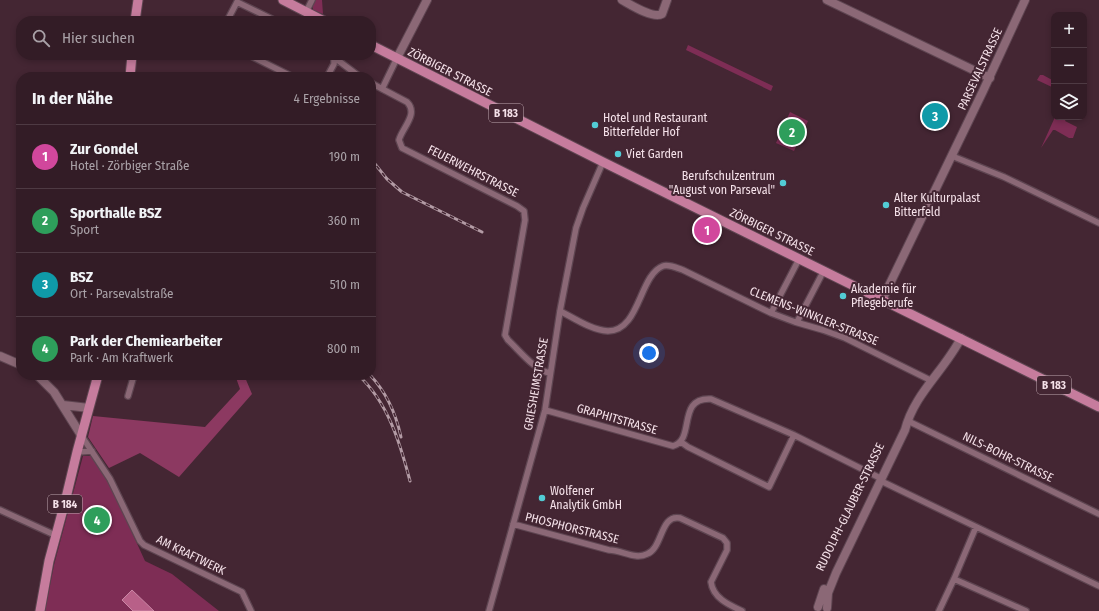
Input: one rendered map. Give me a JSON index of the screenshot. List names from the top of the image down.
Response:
{
  "streets": {
    "main road": ["ZÖRBIGER STRASSE", "B 183", "B 184"],
    "street": [
      "PARSEVALSTRASSE",
      "FEUERWEHRSTRASSE",
      "CLEMENS-WINKLER-STRASSE",
      "GRIESHEIMSTRASSE",
      "GRAPHITSTRASSE",
      "NILS-BOHR-STRASSE",
      "RUDOLPH-GLAUBER-STRASSE",
      "PHOSPHORSTRASSE",
      "AM KRAFTWERK"
    ]
  },
  "crossings": [
    ["PARSEVALSTRASSE", "ZÖRBIGER STRASSE"],
    ["ZÖRBIGER STRASSE", "GRIESHEIMSTRASSE"],
    ["ZÖRBIGER STRASSE", "RUDOLPH-GLAUBER-STRASSE"],
    ["FEUERWEHRSTRASSE", "GRIESHEIMSTRASSE"],
    ["CLEMENS-WINKLER-STRASSE", "GRIESHEIMSTRASSE"],
    ["CLEMENS-WINKLER-STRASSE", "RUDOLPH-GLAUBER-STRASSE"],
    ["GRIESHEIMSTRASSE", "GRAPHITSTRASSE"],
    ["GRIESHEIMSTRASSE", "PHOSPHORSTRASSE"],
    ["NILS-BOHR-STRASSE", "RUDOLPH-GLAUBER-STRASSE"],
    ["B 184", "AM KRAFTWERK"]
  ],
  "places": [
    "Hotel und Restaurant Bitterfelder Hof",
    "Viet Garden",
    "Berufschulzentrum \"August von Parseval\"",
    "Alter Kulturpalast Bitterfeld",
    "Akademie für Pflegeberufe",
    "Wolfener Analytik GmbH"
  ],
  "page": {
    "map_buttons": ["+", "−"],
    "search": "Hier suchen",
    "heading": ["In der Nähe", "4 Ergebnisse"],
    "pins": [
      "3",
      "2",
      "1",
      "4"
    ],
    "list": [
      {
        "mark": "1",
        "name": "Zur Gondel",
        "note": "Hotel · Zörbiger Straße",
        "value": "190 m"
      },
      {
        "mark": "2",
        "name": "Sporthalle BSZ",
        "note": "Sport",
        "value": "360 m"
      },
      {
        "mark": "3",
        "name": "BSZ",
        "note": "Ort · Parsevalstraße",
        "value": "510 m"
      },
      {
        "mark": "4",
        "name": "Park der Chemiearbeiter",
        "note": "Park · Am Kraftwerk",
        "value": "800 m"
      }
    ]
  }
}
